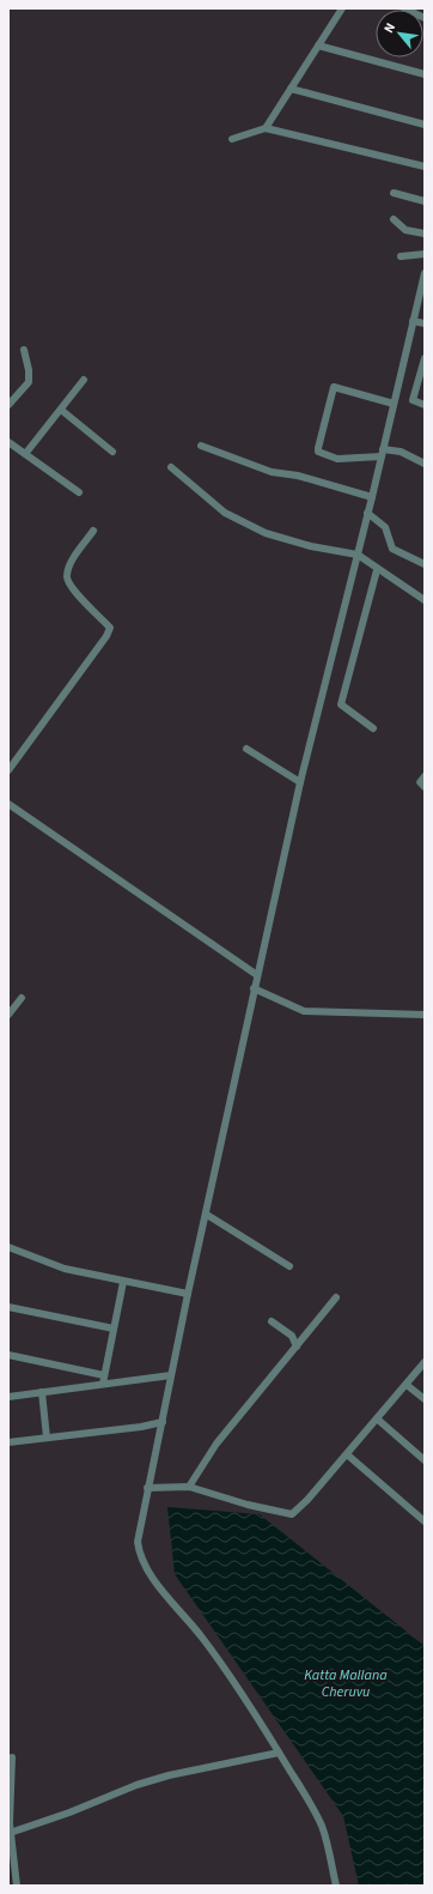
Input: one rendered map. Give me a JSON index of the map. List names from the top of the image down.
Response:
{
  "water": ["Katta Mallana Cheruvu"],
  "north": "top left"
}
